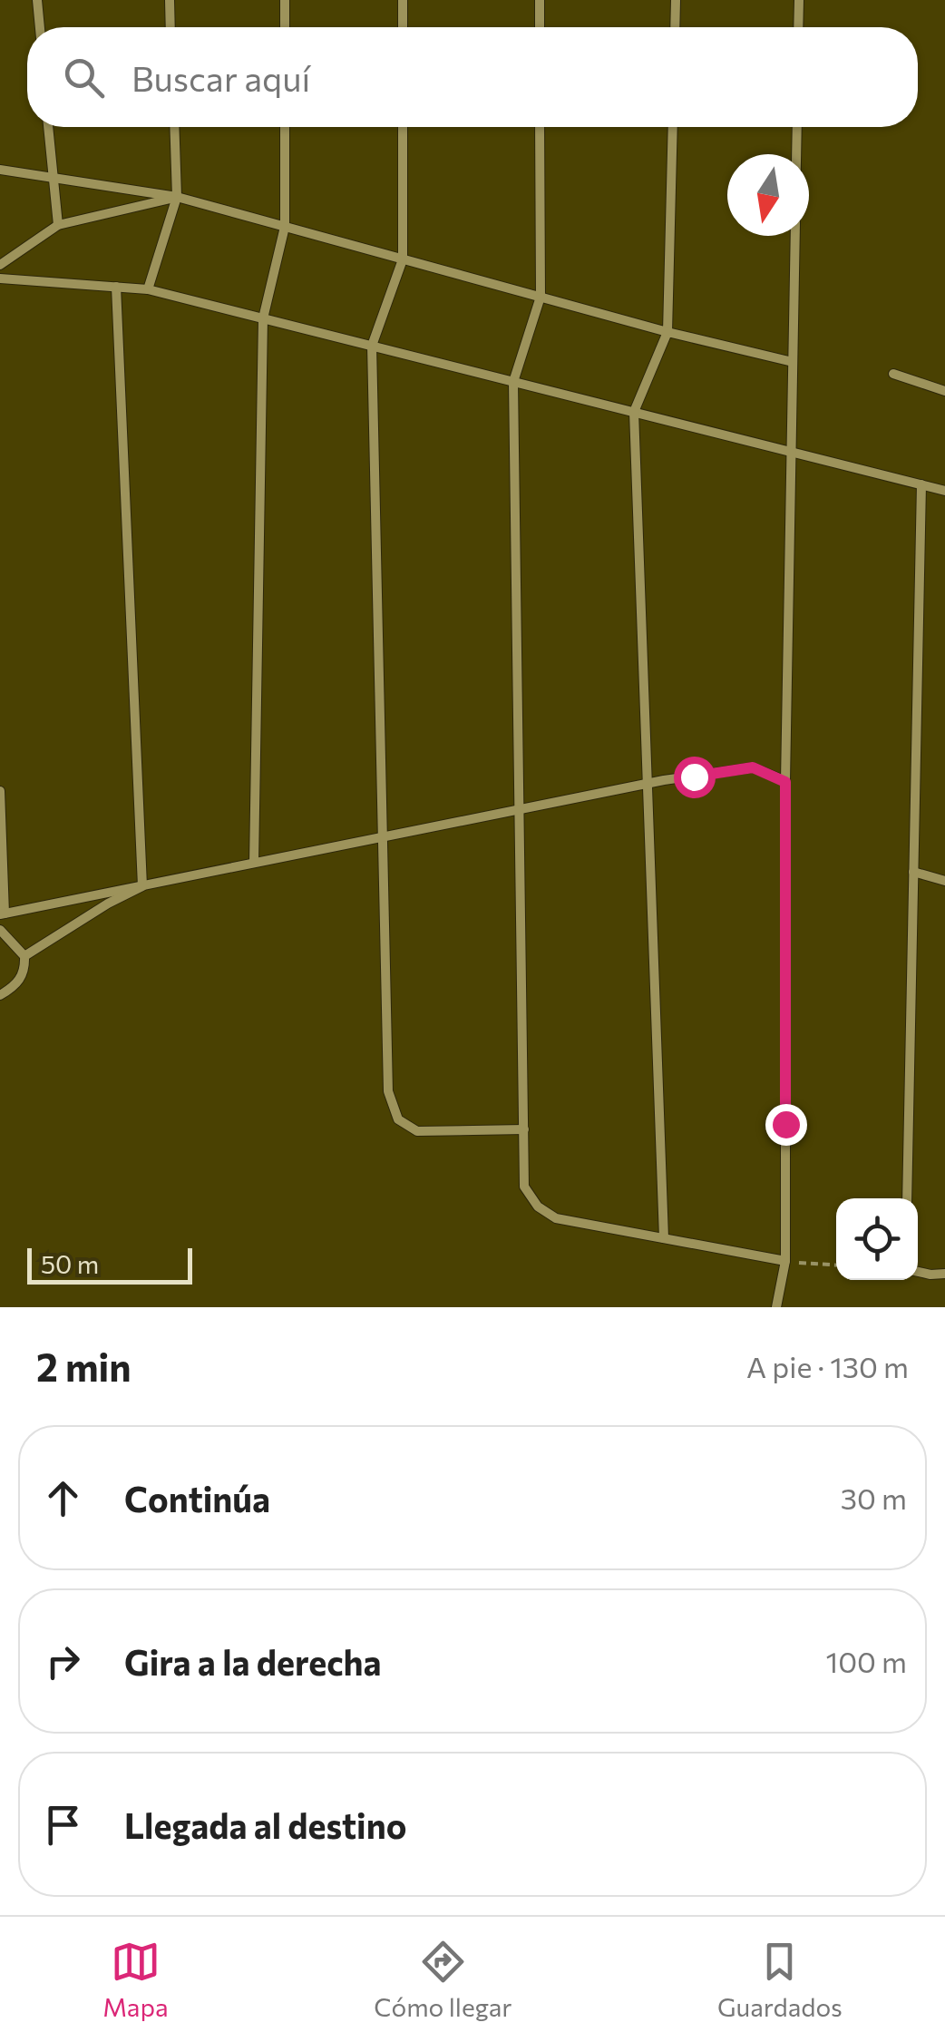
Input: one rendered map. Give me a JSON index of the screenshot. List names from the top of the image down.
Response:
{
  "scale_bar": "50 m",
  "north": "bottom",
  "page": {
    "search": "Buscar aquí",
    "scale": "50 m",
    "heading": ["2 min", "A pie · 130 m"],
    "list": [
      ["Continúa", "30 m"],
      ["Gira a la derecha", "100 m"],
      "Llegada al destino"
    ],
    "nav": ["Mapa", "Cómo llegar", "Guardados"]
  }
}
